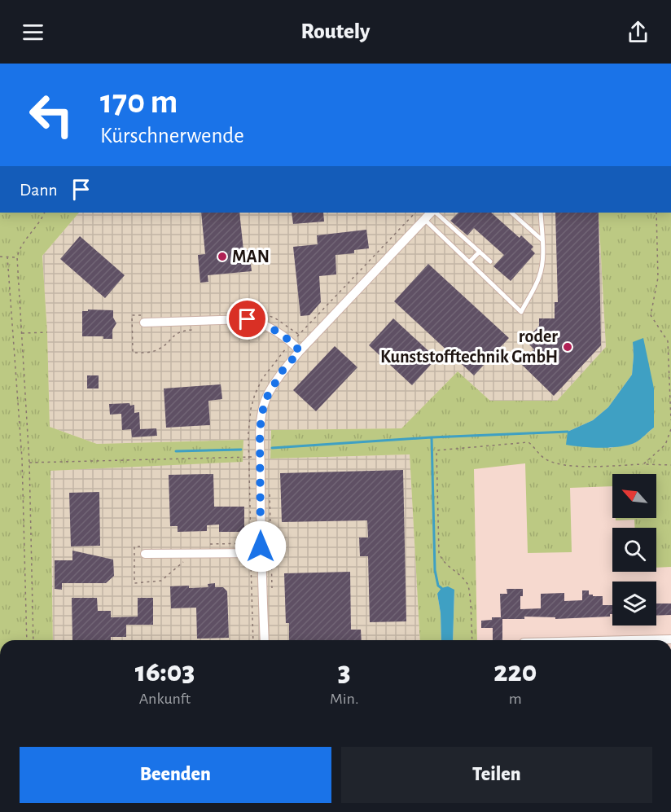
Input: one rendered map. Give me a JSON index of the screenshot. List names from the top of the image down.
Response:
{
  "places": ["MAN", "roder Kunststofftechnik GmbH"],
  "north": "top left",
  "page": {
    "header": "Routely",
    "turn": ["170 m", "Kürschnerwende"],
    "then": "Dann",
    "eta": [
      "16:03",
      "Ankunft",
      "3",
      "Min.",
      "220",
      "m"
    ],
    "buttons": ["Beenden", "Teilen"]
  }
}
